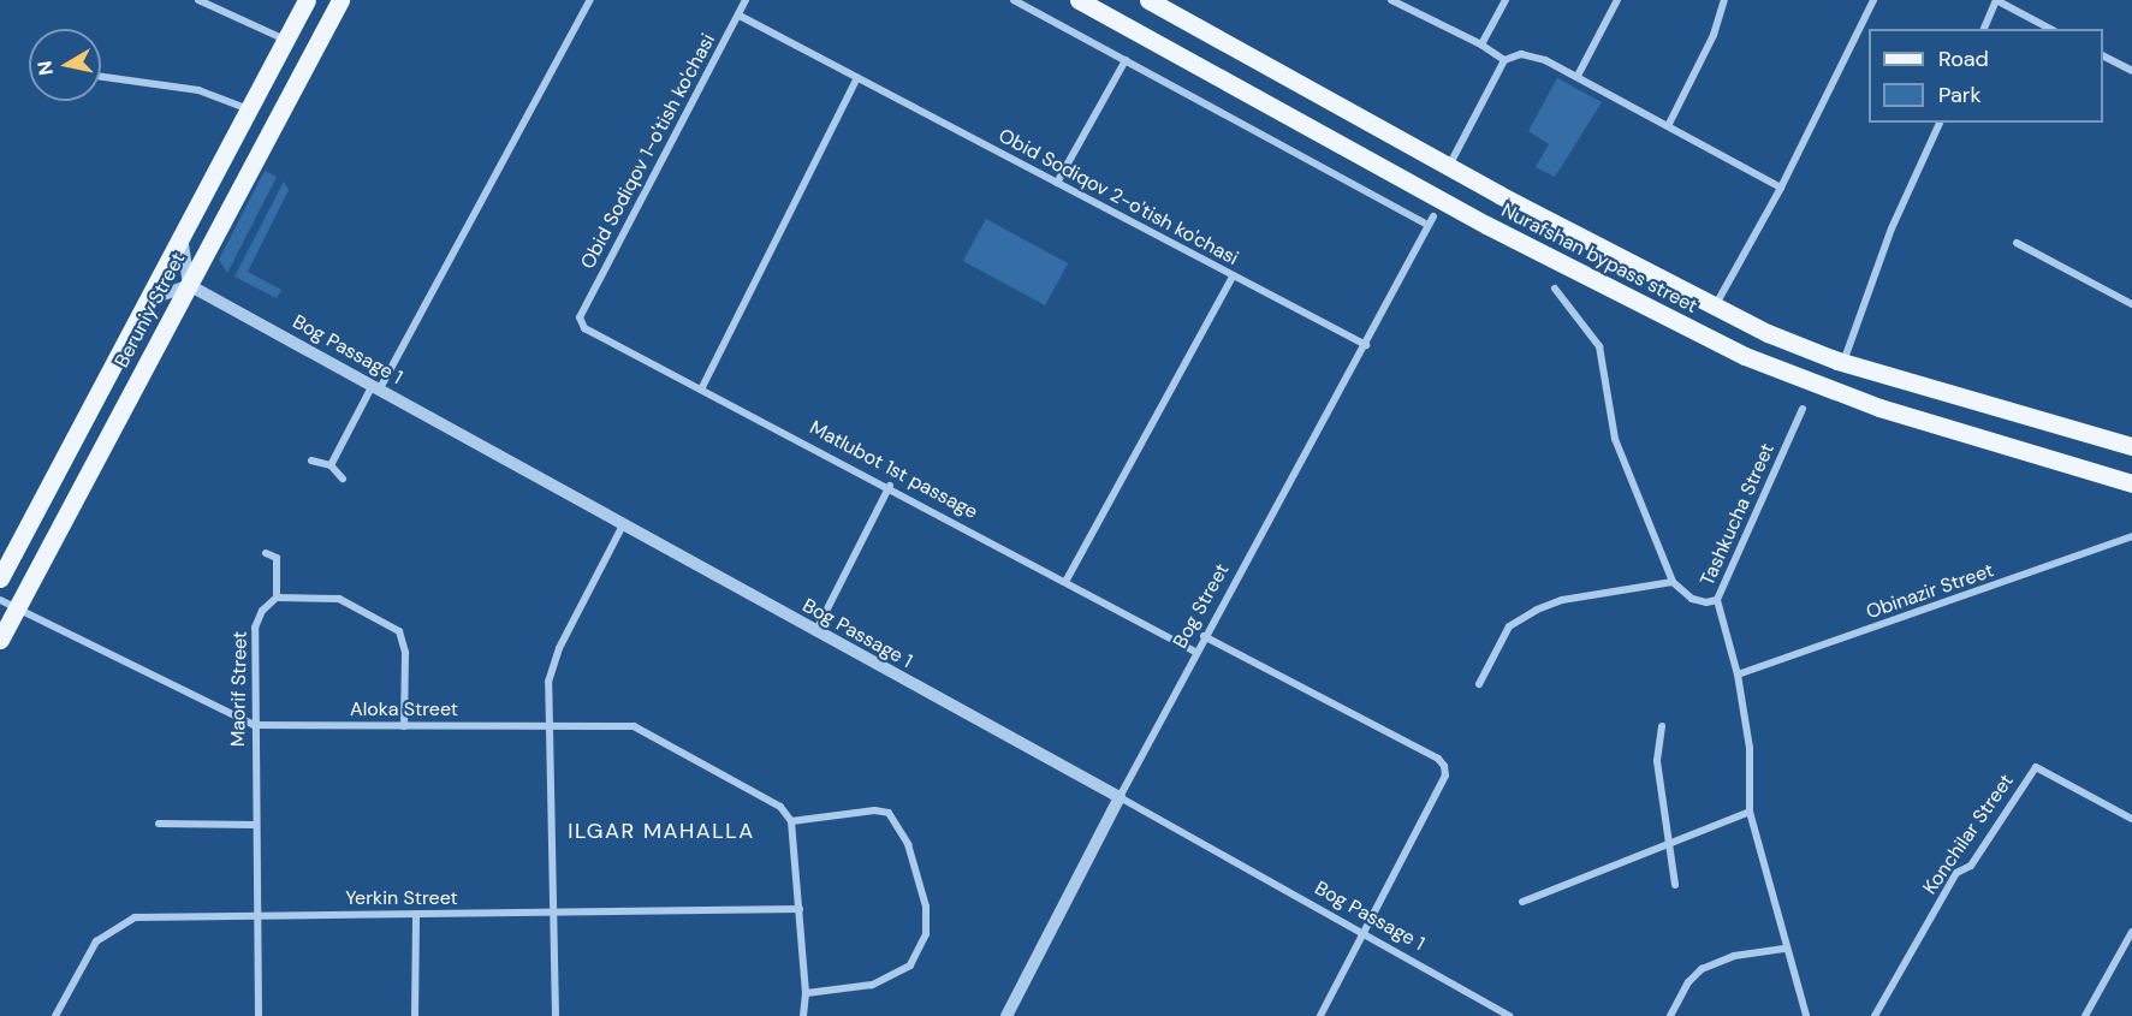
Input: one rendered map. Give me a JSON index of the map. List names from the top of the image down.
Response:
{
  "streets": {
    "main road": ["Nurafshan bypass street", "Beruniy Street"],
    "street": [
      "Obid Sodiqov 1-o'tish ko'chasi",
      "Obid Sodiqov 2-o'tish ko'chasi",
      "Bog Passage 1",
      "Matlubot 1st passage",
      "Tashkucha Street",
      "Obinazir Street",
      "Bog Street",
      "Maorif Street",
      "Aloka Street",
      "Konchilar Street",
      "Yerkin Street"
    ]
  },
  "crossings": [
    ["Obid Sodiqov 1-o'tish ko'chasi", "Obid Sodiqov 2-o'tish ko'chasi"],
    ["Obid Sodiqov 1-o'tish ko'chasi", "Matlubot 1st passage"],
    ["Obid Sodiqov 2-o'tish ko'chasi", "Bog Street"],
    ["Beruniy Street", "Bog Passage 1"],
    ["Beruniy Street", "Aloka Street"],
    ["Bog Passage 1", "Bog Street"],
    ["Matlubot 1st passage", "Bog Street"],
    ["Tashkucha Street", "Obinazir Street"],
    ["Maorif Street", "Aloka Street"],
    ["Maorif Street", "Yerkin Street"]
  ],
  "districts": ["ILGAR MAHALLA"],
  "legend": ["Road", "Park"],
  "north": "left"
}
